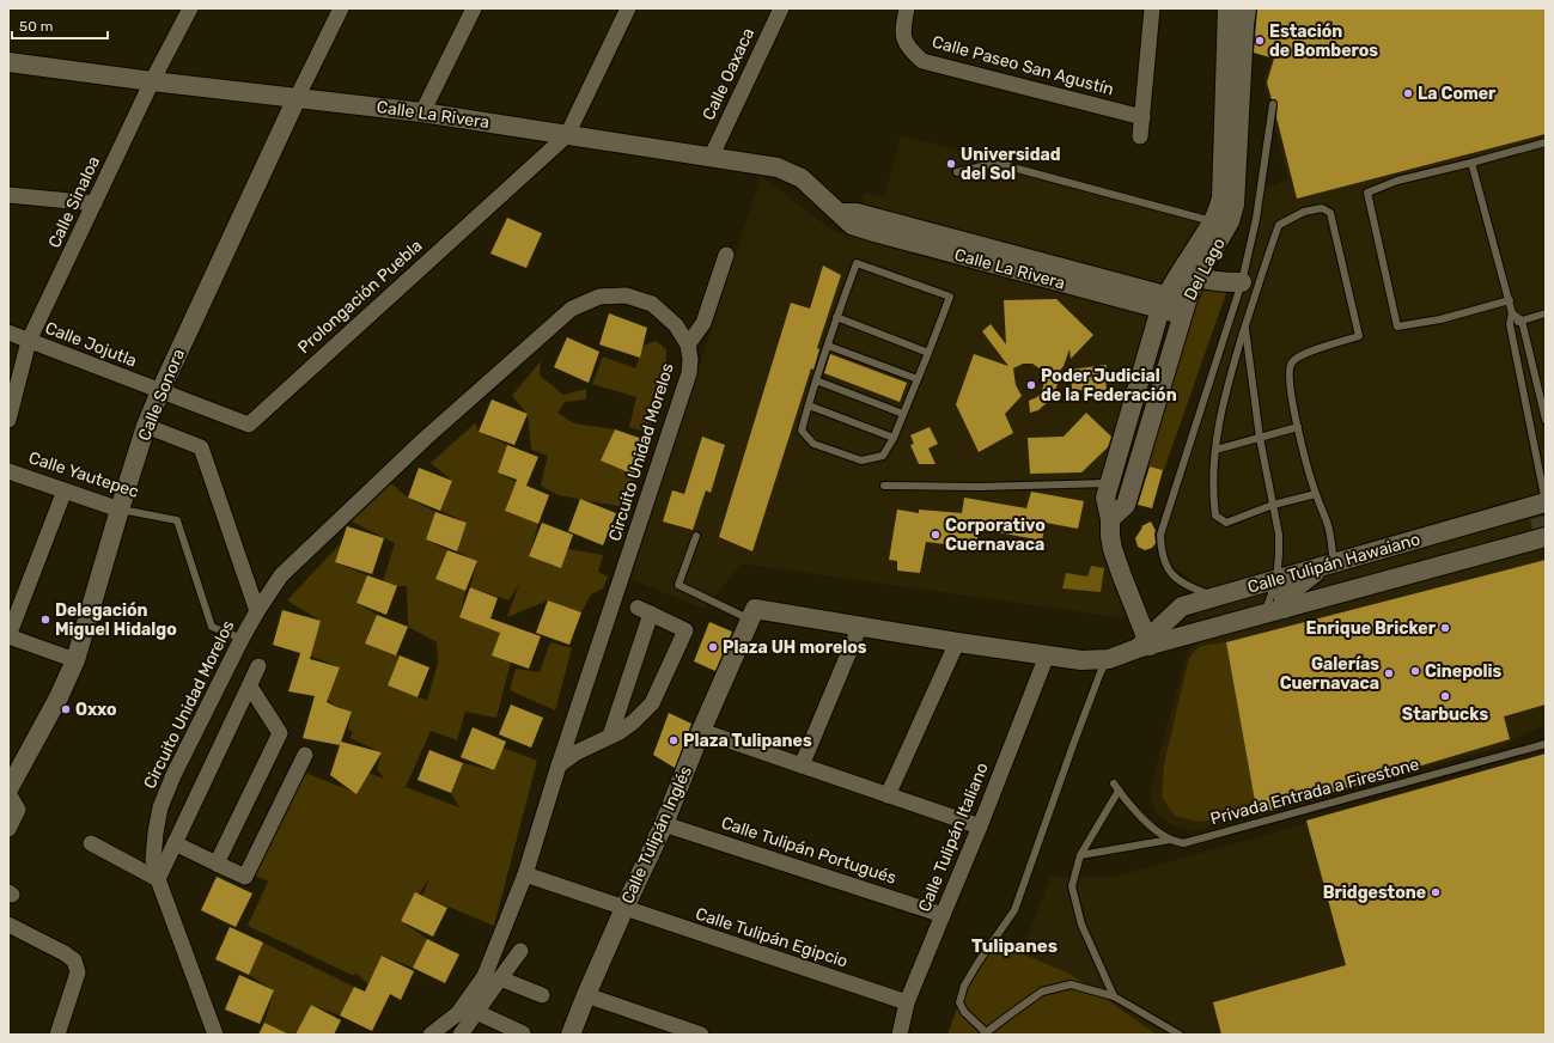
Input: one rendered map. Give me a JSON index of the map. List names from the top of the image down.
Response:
{
  "streets": {
    "street": [
      "Calle Paseo San Agustín",
      "Calle Oaxaca",
      "Calle La Rivera",
      "Calle Sinaloa",
      "Del Lago",
      "Prolongación Puebla",
      "Calle Jojutla",
      "Calle Sonora",
      "Circuito Unidad Morelos",
      "Calle Yautepec",
      "Calle Tulipán Hawaiano",
      "Calle Tulipán Inglés",
      "Calle Tulipán Italiano",
      "Calle Tulipán Portugués",
      "Calle Tulipán Egipcio"
    ],
    "lane": ["Privada Entrada a Firestone"]
  },
  "crossings": [
    ["Calle Oaxaca", "Calle La Rivera"],
    ["Calle La Rivera", "Calle Sinaloa"],
    ["Calle La Rivera", "Del Lago"],
    ["Calle La Rivera", "Prolongación Puebla"],
    ["Calle La Rivera", "Calle Sonora"],
    ["Calle Sinaloa", "Calle Jojutla"],
    ["Del Lago", "Calle Tulipán Hawaiano"],
    ["Prolongación Puebla", "Calle Jojutla"],
    ["Prolongación Puebla", "Calle Sonora"],
    ["Calle Jojutla", "Calle Sonora"],
    ["Calle Sonora", "Circuito Unidad Morelos"],
    ["Calle Sonora", "Calle Yautepec"],
    ["Circuito Unidad Morelos", "Calle Yautepec"],
    ["Calle Tulipán Hawaiano", "Calle Tulipán Inglés"],
    ["Calle Tulipán Hawaiano", "Calle Tulipán Italiano"],
    ["Calle Tulipán Inglés", "Calle Tulipán Portugués"],
    ["Calle Tulipán Inglés", "Calle Tulipán Egipcio"],
    ["Calle Tulipán Italiano", "Calle Tulipán Portugués"],
    ["Calle Tulipán Italiano", "Calle Tulipán Egipcio"]
  ],
  "districts": ["Tulipanes"],
  "places": [
    "Estación de Bomberos",
    "La Comer",
    "Universidad del Sol",
    "Poder Judicial de la Federación",
    "Corporativo Cuernavaca",
    "Delegación Miguel Hidalgo",
    "Enrique Bricker",
    "Plaza UH morelos",
    "Cinepolis",
    "Galerías Cuernavaca",
    "Starbucks",
    "Oxxo",
    "Plaza Tulipanes",
    "Bridgestone"
  ],
  "scale_bar": "50 m"
}
